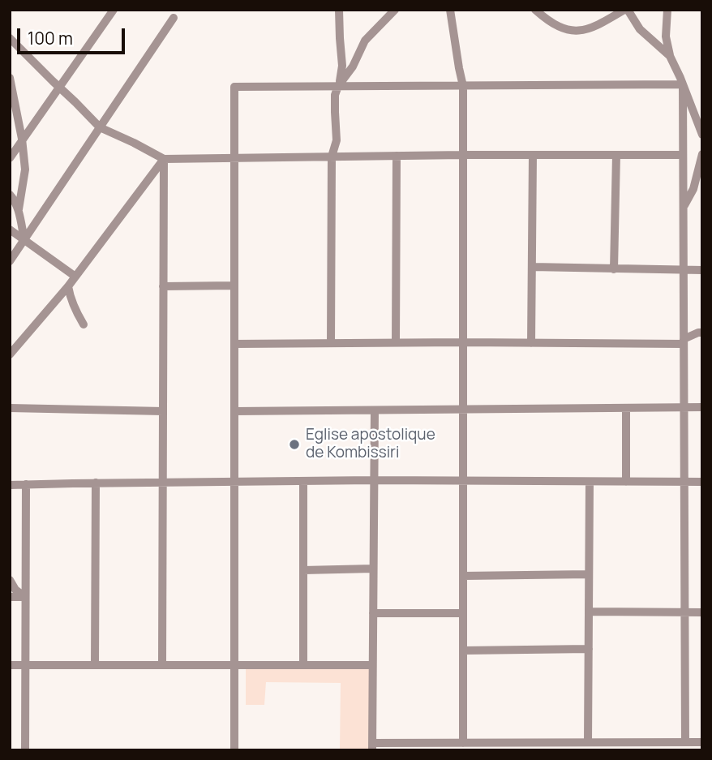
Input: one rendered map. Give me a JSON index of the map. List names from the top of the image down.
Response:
{
  "places": ["Eglise apostolique de Kombissiri"],
  "scale_bar": "100 m"
}
